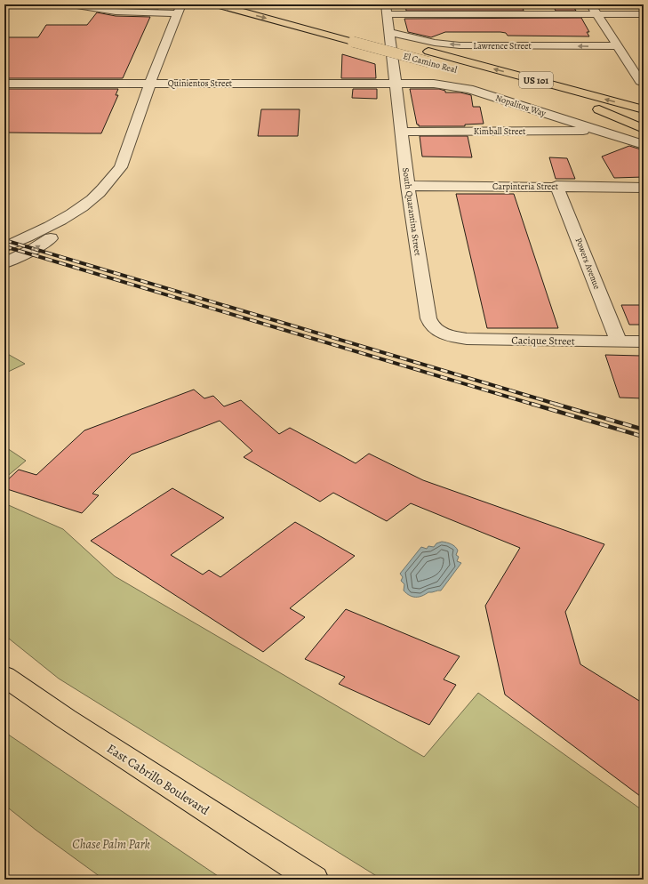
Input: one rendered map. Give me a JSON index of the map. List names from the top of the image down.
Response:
{
  "streets": {
    "main road": ["El Camino Real", "US 101", "East Cabrillo Boulevard"],
    "street": [
      "Lawrence Street",
      "Quinientos Street",
      "Nopalitos Way",
      "Kimball Street",
      "Carpinteria Street",
      "South Quarantina Street",
      "Powers Avenue",
      "Cacique Street"
    ]
  },
  "crossings": [
    ["Lawrence Street", "South Quarantina Street"],
    ["Quinientos Street", "Nopalitos Way"],
    ["Quinientos Street", "South Quarantina Street"],
    ["Nopalitos Way", "Kimball Street"],
    ["Nopalitos Way", "South Quarantina Street"],
    ["Kimball Street", "South Quarantina Street"],
    ["Carpinteria Street", "South Quarantina Street"],
    ["Carpinteria Street", "Powers Avenue"],
    ["South Quarantina Street", "Cacique Street"],
    ["Powers Avenue", "Cacique Street"]
  ],
  "parks": ["Chase Palm Park"]
}
